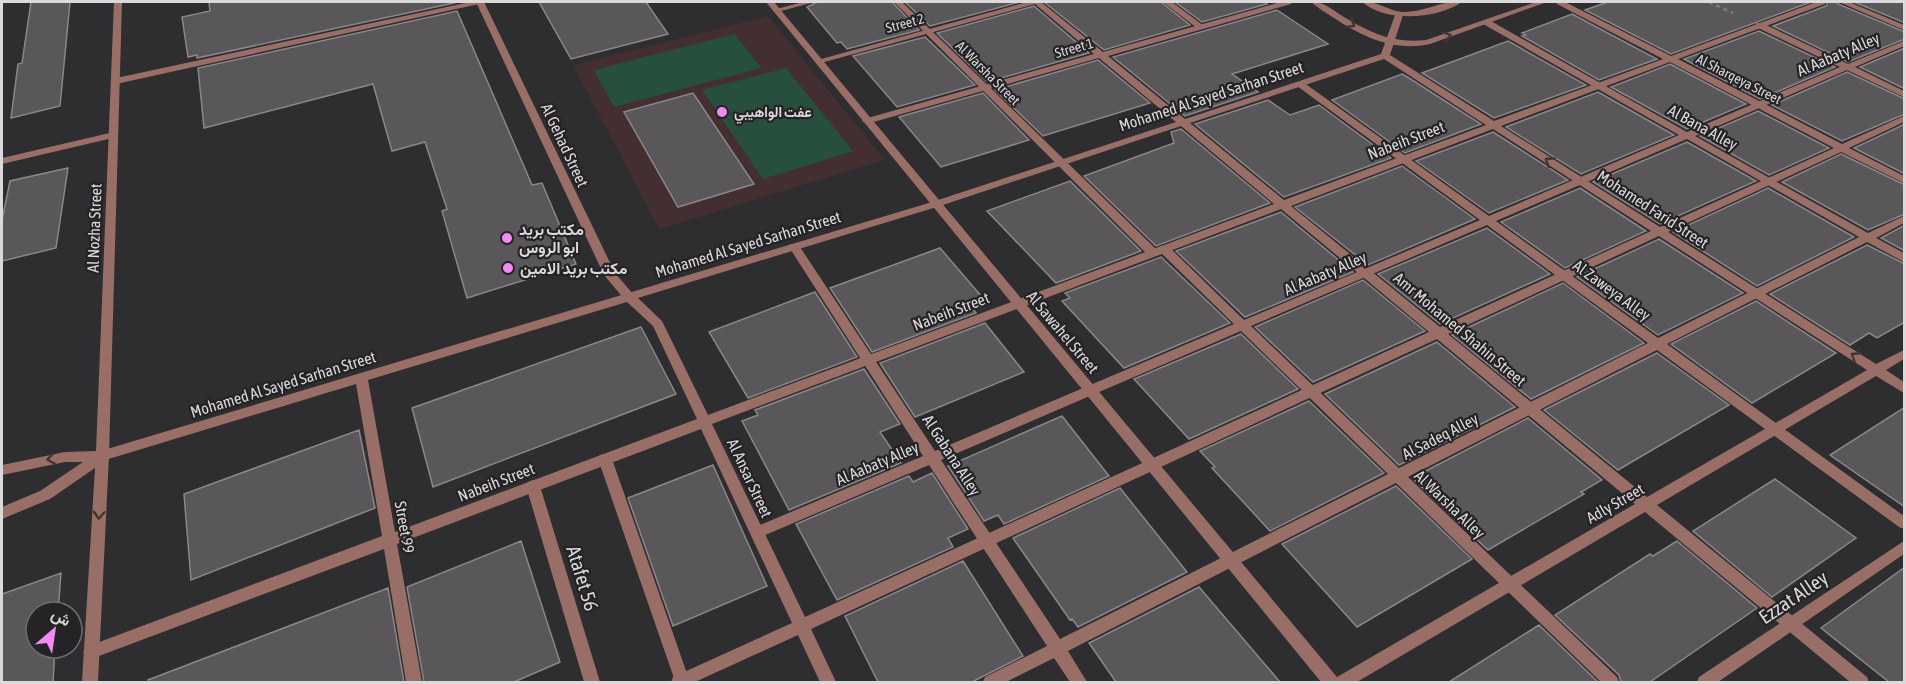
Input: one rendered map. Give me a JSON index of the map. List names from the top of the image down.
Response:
{
  "streets": {
    "street": [
      "Street 2",
      "Street 1",
      "Al Aabaty Alley",
      "Al Warsha Street",
      "Al Sharqeya Street",
      "Mohamed Al Sayed Sarhan Street",
      "Al Bana Alley",
      "Nabeih Street",
      "Al Gehad Street",
      "Mohamed Farid Street",
      "Al Nozha Street",
      "Al Zaweya Alley",
      "Amr Mohamed Shahin Street",
      "Al Sawahel Street",
      "Al Sadeq Alley",
      "Al Gabana Alley",
      "Al Ansar Street",
      "Adly Street",
      "Al Warsha Alley",
      "Street 99",
      "Atafet 56",
      "Ezzat Alley"
    ]
  },
  "crossings": [
    ["Street 2", "Al Warsha Street"],
    ["Street 2", "Amr Mohamed Shahin Street"],
    ["Street 2", "Al Sawahel Street"],
    ["Street 1", "Al Warsha Street"],
    ["Street 1", "Amr Mohamed Shahin Street"],
    ["Street 1", "Al Sawahel Street"],
    ["Al Aabaty Alley", "Al Sharqeya Street"],
    ["Al Aabaty Alley", "Al Bana Alley"],
    ["Al Aabaty Alley", "Mohamed Farid Street"],
    ["Al Aabaty Alley", "Al Zaweya Alley"],
    ["Al Aabaty Alley", "Amr Mohamed Shahin Street"],
    ["Al Aabaty Alley", "Al Sawahel Street"],
    ["Al Aabaty Alley", "Al Gabana Alley"],
    ["Al Aabaty Alley", "Al Ansar Street"],
    ["Al Aabaty Alley", "Al Warsha Alley"],
    ["Al Warsha Street", "Mohamed Al Sayed Sarhan Street"],
    ["Al Warsha Street", "Al Warsha Alley"],
    ["Al Sharqeya Street", "Nabeih Street"],
    ["Mohamed Al Sayed Sarhan Street", "Al Gehad Street"],
    ["Mohamed Al Sayed Sarhan Street", "Mohamed Farid Street"],
    ["Mohamed Al Sayed Sarhan Street", "Al Nozha Street"],
    ["Mohamed Al Sayed Sarhan Street", "Al Zaweya Alley"],
    ["Mohamed Al Sayed Sarhan Street", "Amr Mohamed Shahin Street"],
    ["Mohamed Al Sayed Sarhan Street", "Al Sawahel Street"],
    ["Mohamed Al Sayed Sarhan Street", "Al Gabana Alley"],
    ["Mohamed Al Sayed Sarhan Street", "Al Ansar Street"],
    ["Mohamed Al Sayed Sarhan Street", "Al Warsha Alley"],
    ["Mohamed Al Sayed Sarhan Street", "Street 99"],
    ["Al Bana Alley", "Nabeih Street"],
    ["Al Bana Alley", "Al Sadeq Alley"],
    ["Nabeih Street", "Mohamed Farid Street"],
    ["Nabeih Street", "Al Nozha Street"],
    ["Nabeih Street", "Al Zaweya Alley"],
    ["Nabeih Street", "Amr Mohamed Shahin Street"],
    ["Nabeih Street", "Al Sawahel Street"],
    ["Nabeih Street", "Al Gabana Alley"],
    ["Nabeih Street", "Al Ansar Street"],
    ["Nabeih Street", "Al Warsha Alley"],
    ["Nabeih Street", "Street 99"],
    ["Nabeih Street", "Atafet 56"],
    ["Al Gehad Street", "Al Ansar Street"],
    ["Mohamed Farid Street", "Al Sadeq Alley"],
    ["Mohamed Farid Street", "Adly Street"],
    ["Al Zaweya Alley", "Al Sadeq Alley"],
    ["Al Zaweya Alley", "Adly Street"],
    ["Amr Mohamed Shahin Street", "Al Sadeq Alley"],
    ["Amr Mohamed Shahin Street", "Adly Street"],
    ["Amr Mohamed Shahin Street", "Ezzat Alley"],
    ["Al Sawahel Street", "Al Sadeq Alley"],
    ["Al Sadeq Alley", "Al Gabana Alley"],
    ["Al Sadeq Alley", "Al Warsha Alley"],
    ["Adly Street", "Al Warsha Alley"]
  ],
  "one_way": ["Mohamed Farid Street"],
  "places": ["عفت الواهيبي", "مكتب بريد ابو الروس", "مكتب بريد الامين"],
  "north": "top right"
}
